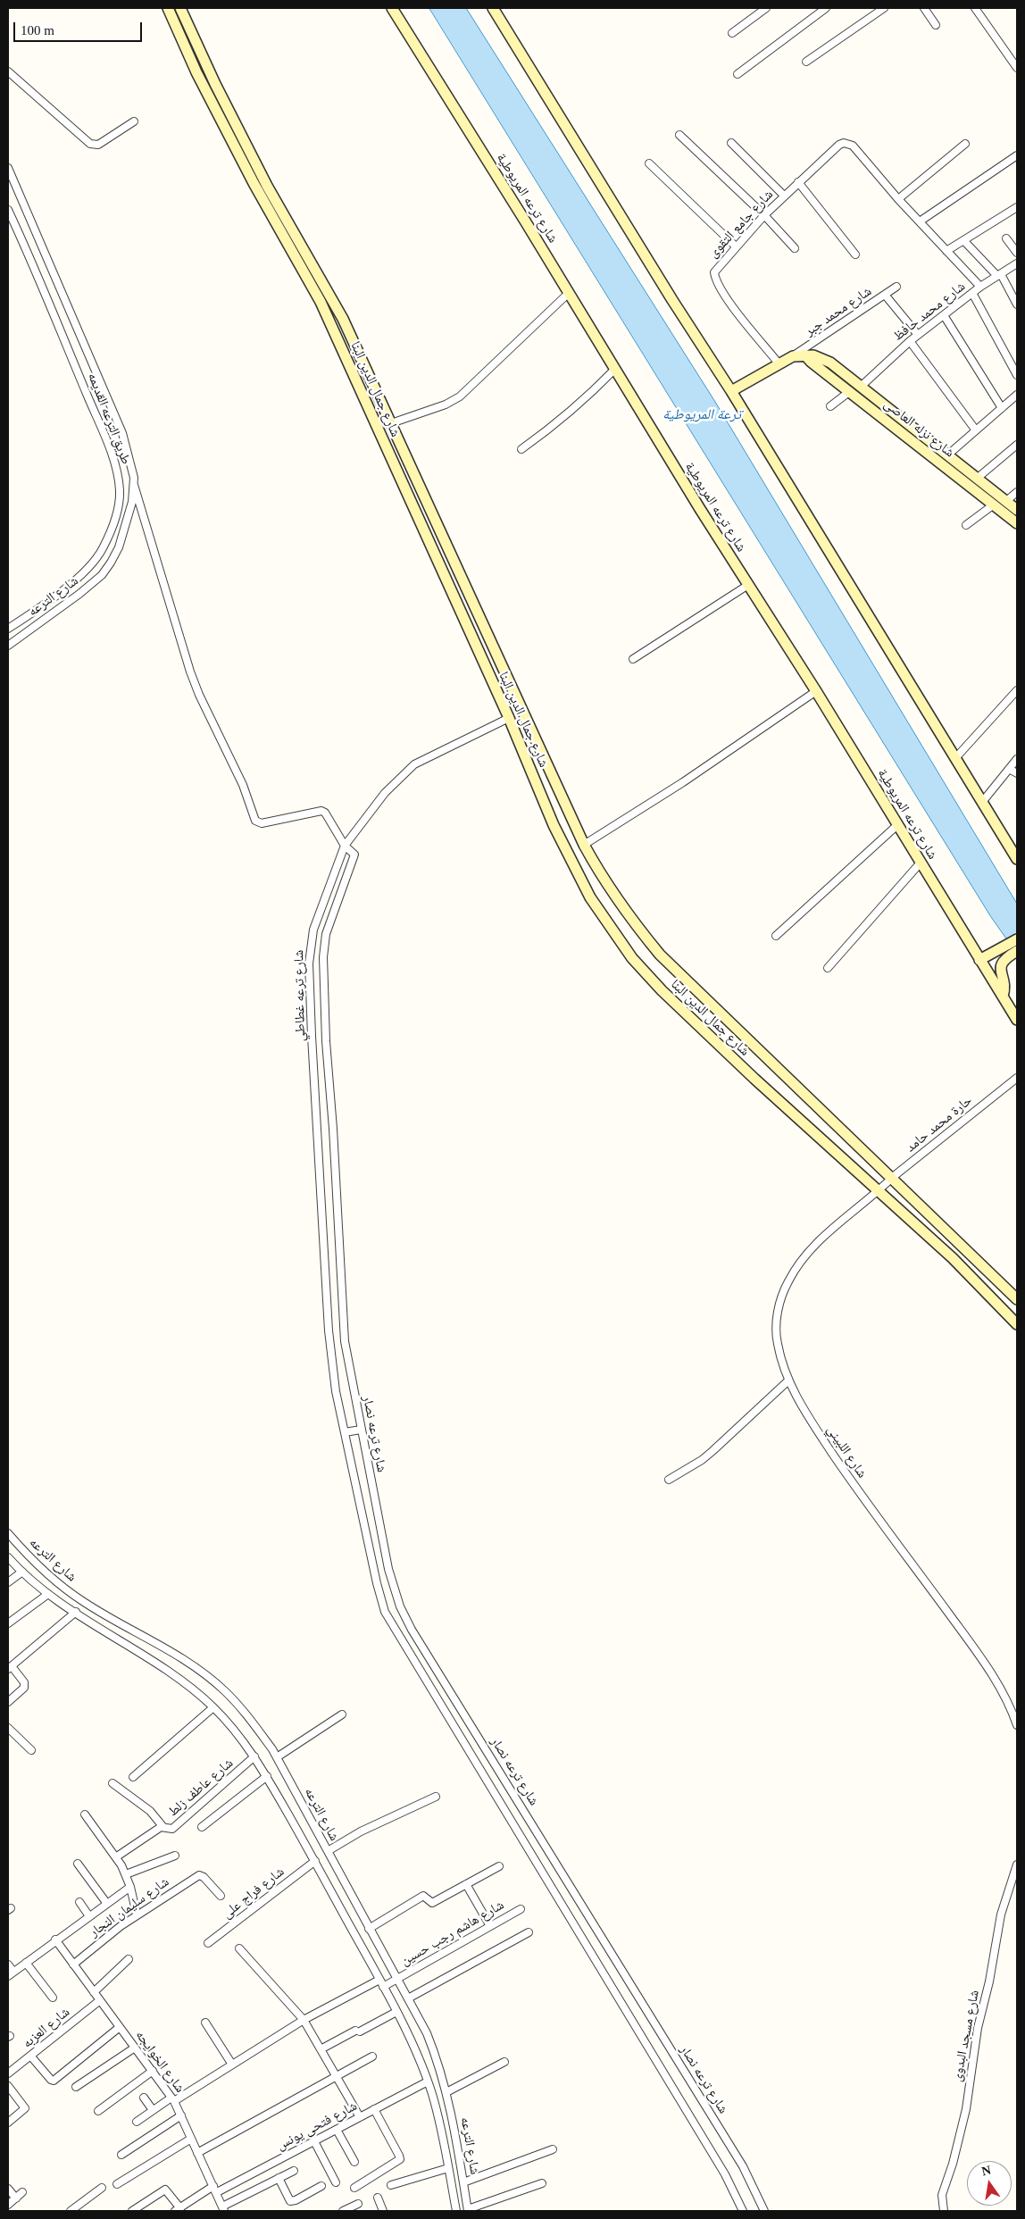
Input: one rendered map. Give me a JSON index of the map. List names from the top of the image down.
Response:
{
  "streets": {
    "main road": ["شارع ترعه المريوطية", "شارع جمال الدين البنا", "شارع نزله العاصى"],
    "street": [
      "شارع جامع التقوى",
      "شارع محمد جبر",
      "شارع محمد حافظ",
      "طريق الترعه القديمه",
      "شارع الترعه",
      "شارع ترعه غطاطي",
      "حارة محمد حامد",
      "شارع ترعه نصار",
      "شارع اللبيني",
      "شارع عاطف زلط",
      "شارع فراج على",
      "شارع سليمان النجار",
      "شارع هاشم رجب حسين",
      "شارع العزبه",
      "شارع مسجد البدوى",
      "شارع الخوايجه",
      "شارع فتحى يونس"
    ]
  },
  "crossings": [
    ["شارع جامع التقوى", "شارع نزله العاصى"],
    ["شارع محمد جبر", "شارع نزله العاصى"],
    ["شارع محمد حافظ", "شارع نزله العاصى"],
    ["شارع جمال الدين البنا", "شارع ترعه غطاطي"],
    ["شارع جمال الدين البنا", "حارة محمد حامد"],
    ["شارع جمال الدين البنا", "شارع اللبيني"],
    ["طريق الترعه القديمه", "شارع الترعه"],
    ["شارع الترعه", "شارع عاطف زلط"],
    ["شارع الترعه", "شارع فراج على"],
    ["شارع الترعه", "شارع هاشم رجب حسين"],
    ["شارع الترعه", "شارع فتحى يونس"],
    ["شارع ترعه غطاطي", "شارع ترعه نصار"],
    ["حارة محمد حامد", "شارع اللبيني"],
    ["شارع سليمان النجار", "شارع الخوايجه"],
    ["شارع العزبه", "شارع الخوايجه"],
    ["شارع الخوايجه", "شارع فتحى يونس"]
  ],
  "water": ["ترعة المريوطية"],
  "scale_bar": "100 m",
  "north": "top"
}
